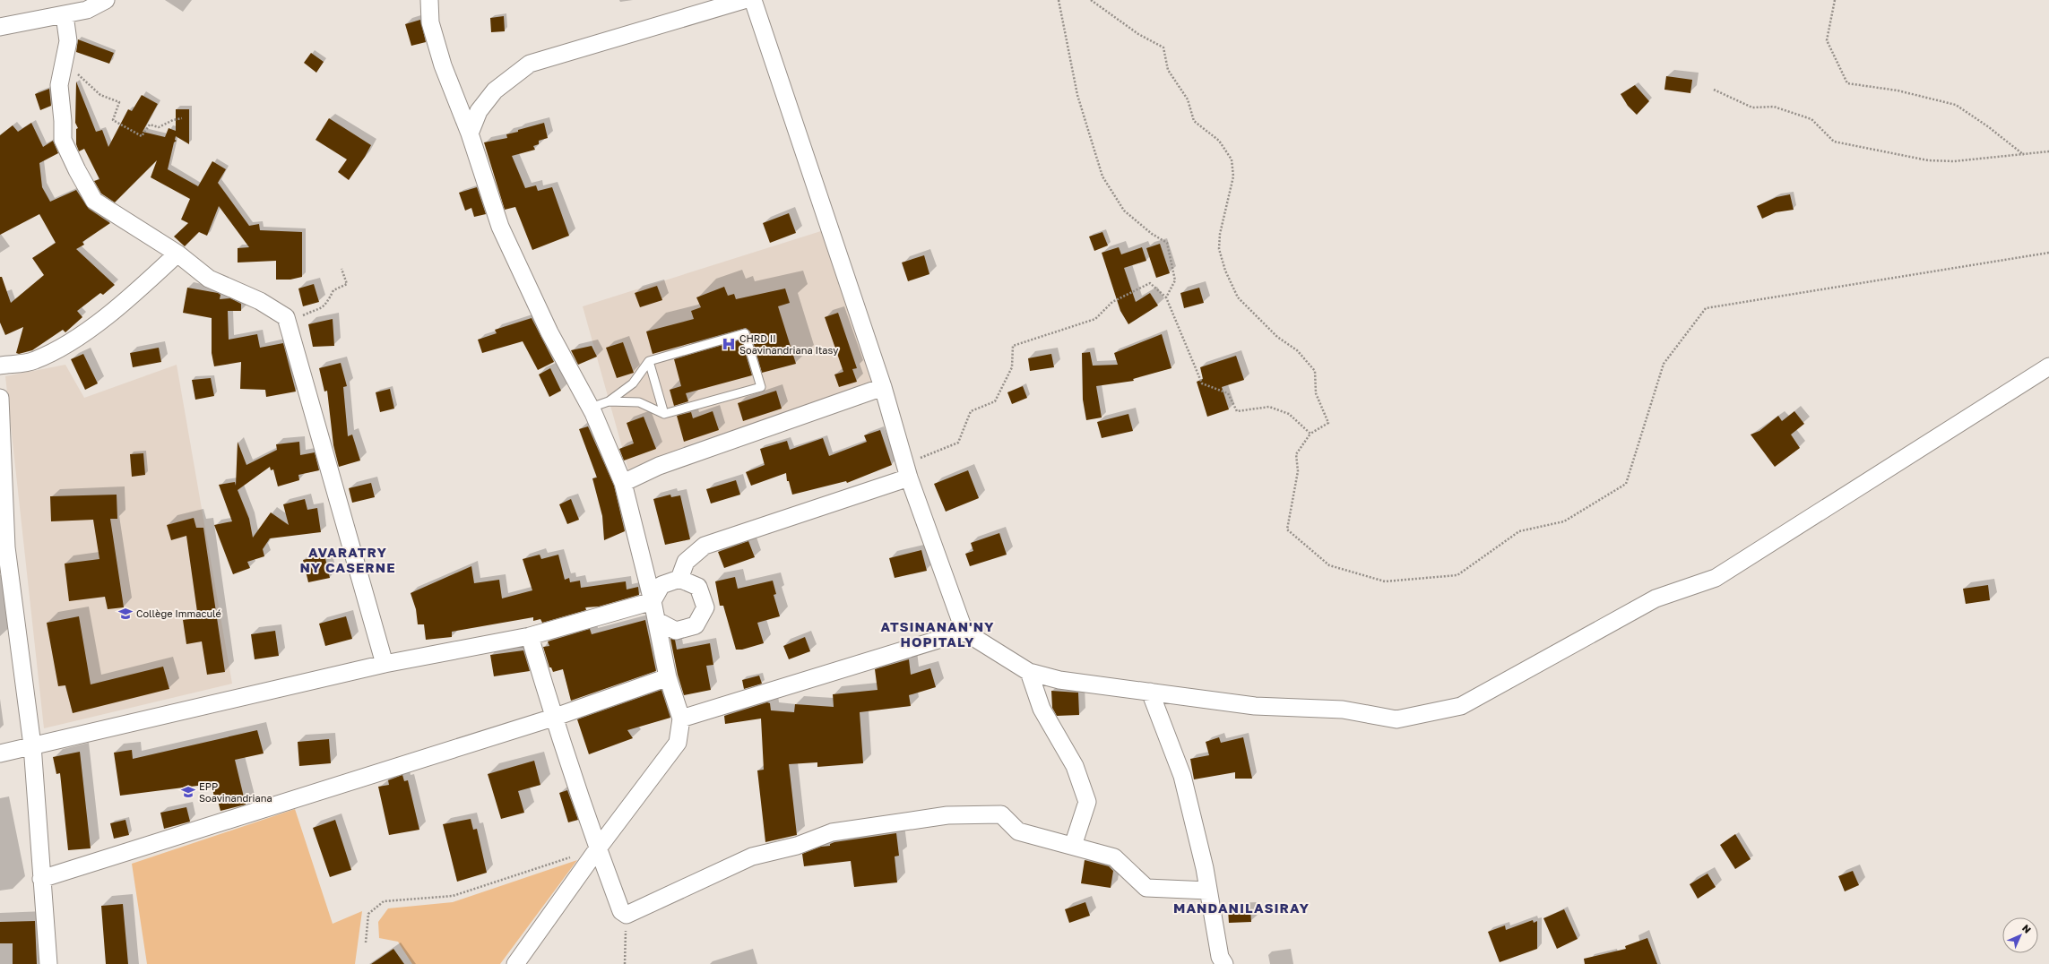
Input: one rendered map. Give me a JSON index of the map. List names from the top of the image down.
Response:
{
  "districts": ["AVARATRY NY CASERNE", "ATSINANAN'NY HOPITALY", "MANDANILASIRAY"],
  "places": {
    "hospital": ["CHRD II Soavinandriana Itasy"],
    "school or university": ["Collège Immaculé", "EPP Soavinandriana"]
  },
  "north": "top right"
}
